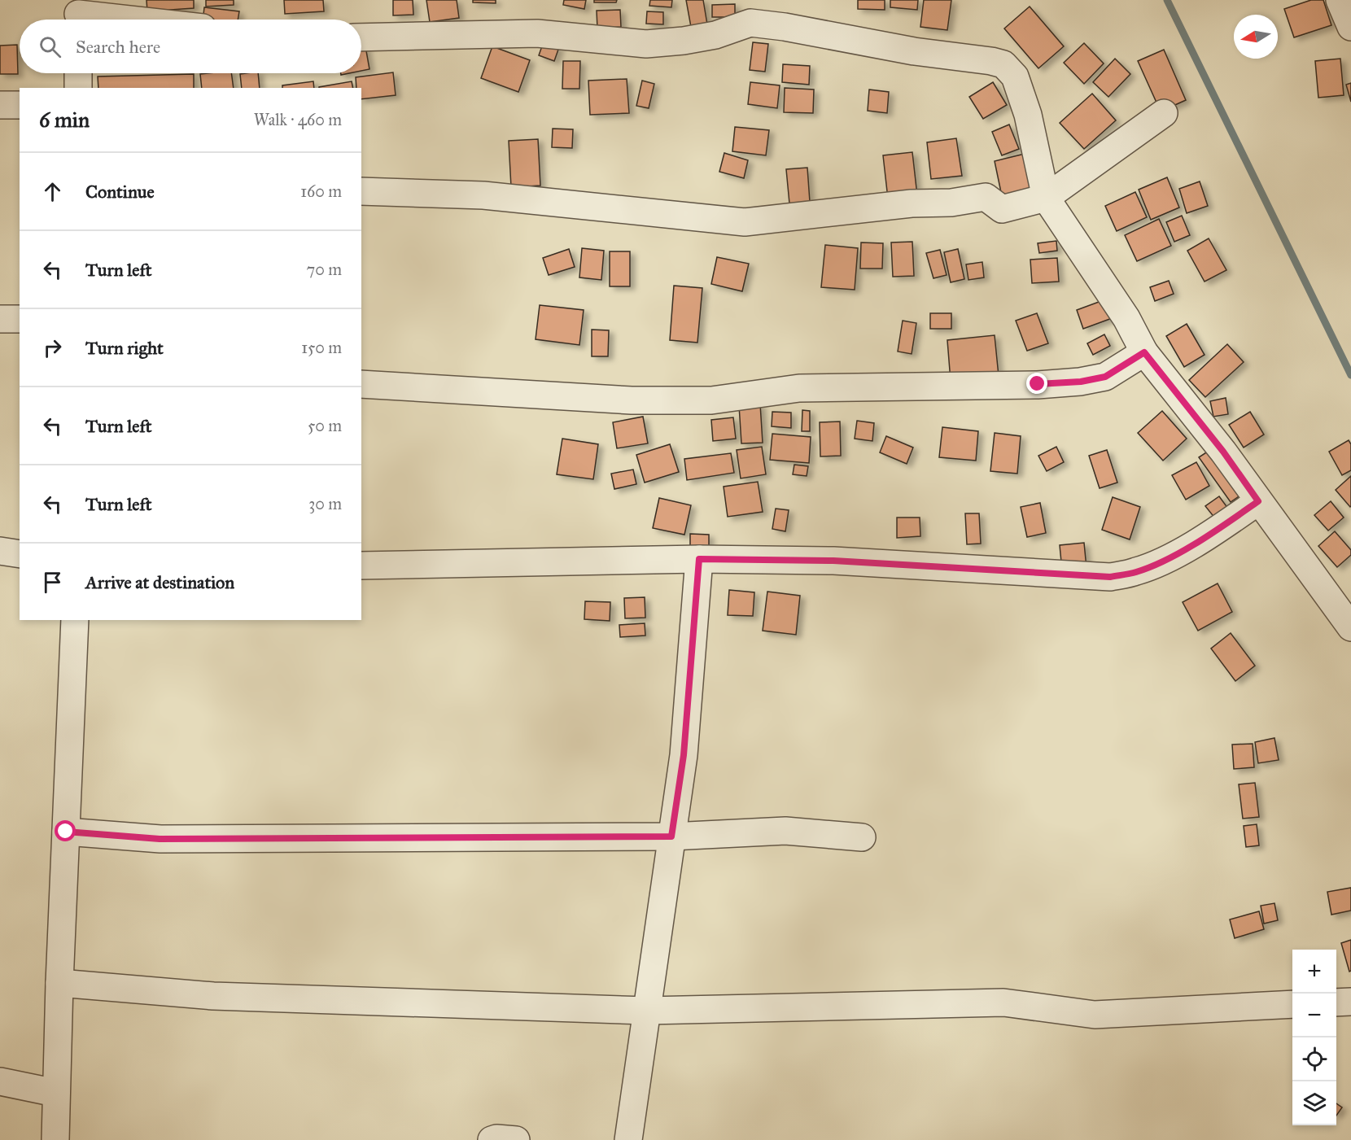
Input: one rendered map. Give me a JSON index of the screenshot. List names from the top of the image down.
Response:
{
  "north": "left",
  "page": {
    "search": "Search here",
    "heading": ["6 min", "Walk · 460 m"],
    "list": [
      ["Continue", "160 m"],
      ["Turn left", "70 m"],
      ["Turn right", "150 m"],
      ["Turn left", "50 m"],
      ["Turn left", "30 m"],
      "Arrive at destination"
    ],
    "map_buttons": ["+", "−"]
  }
}
